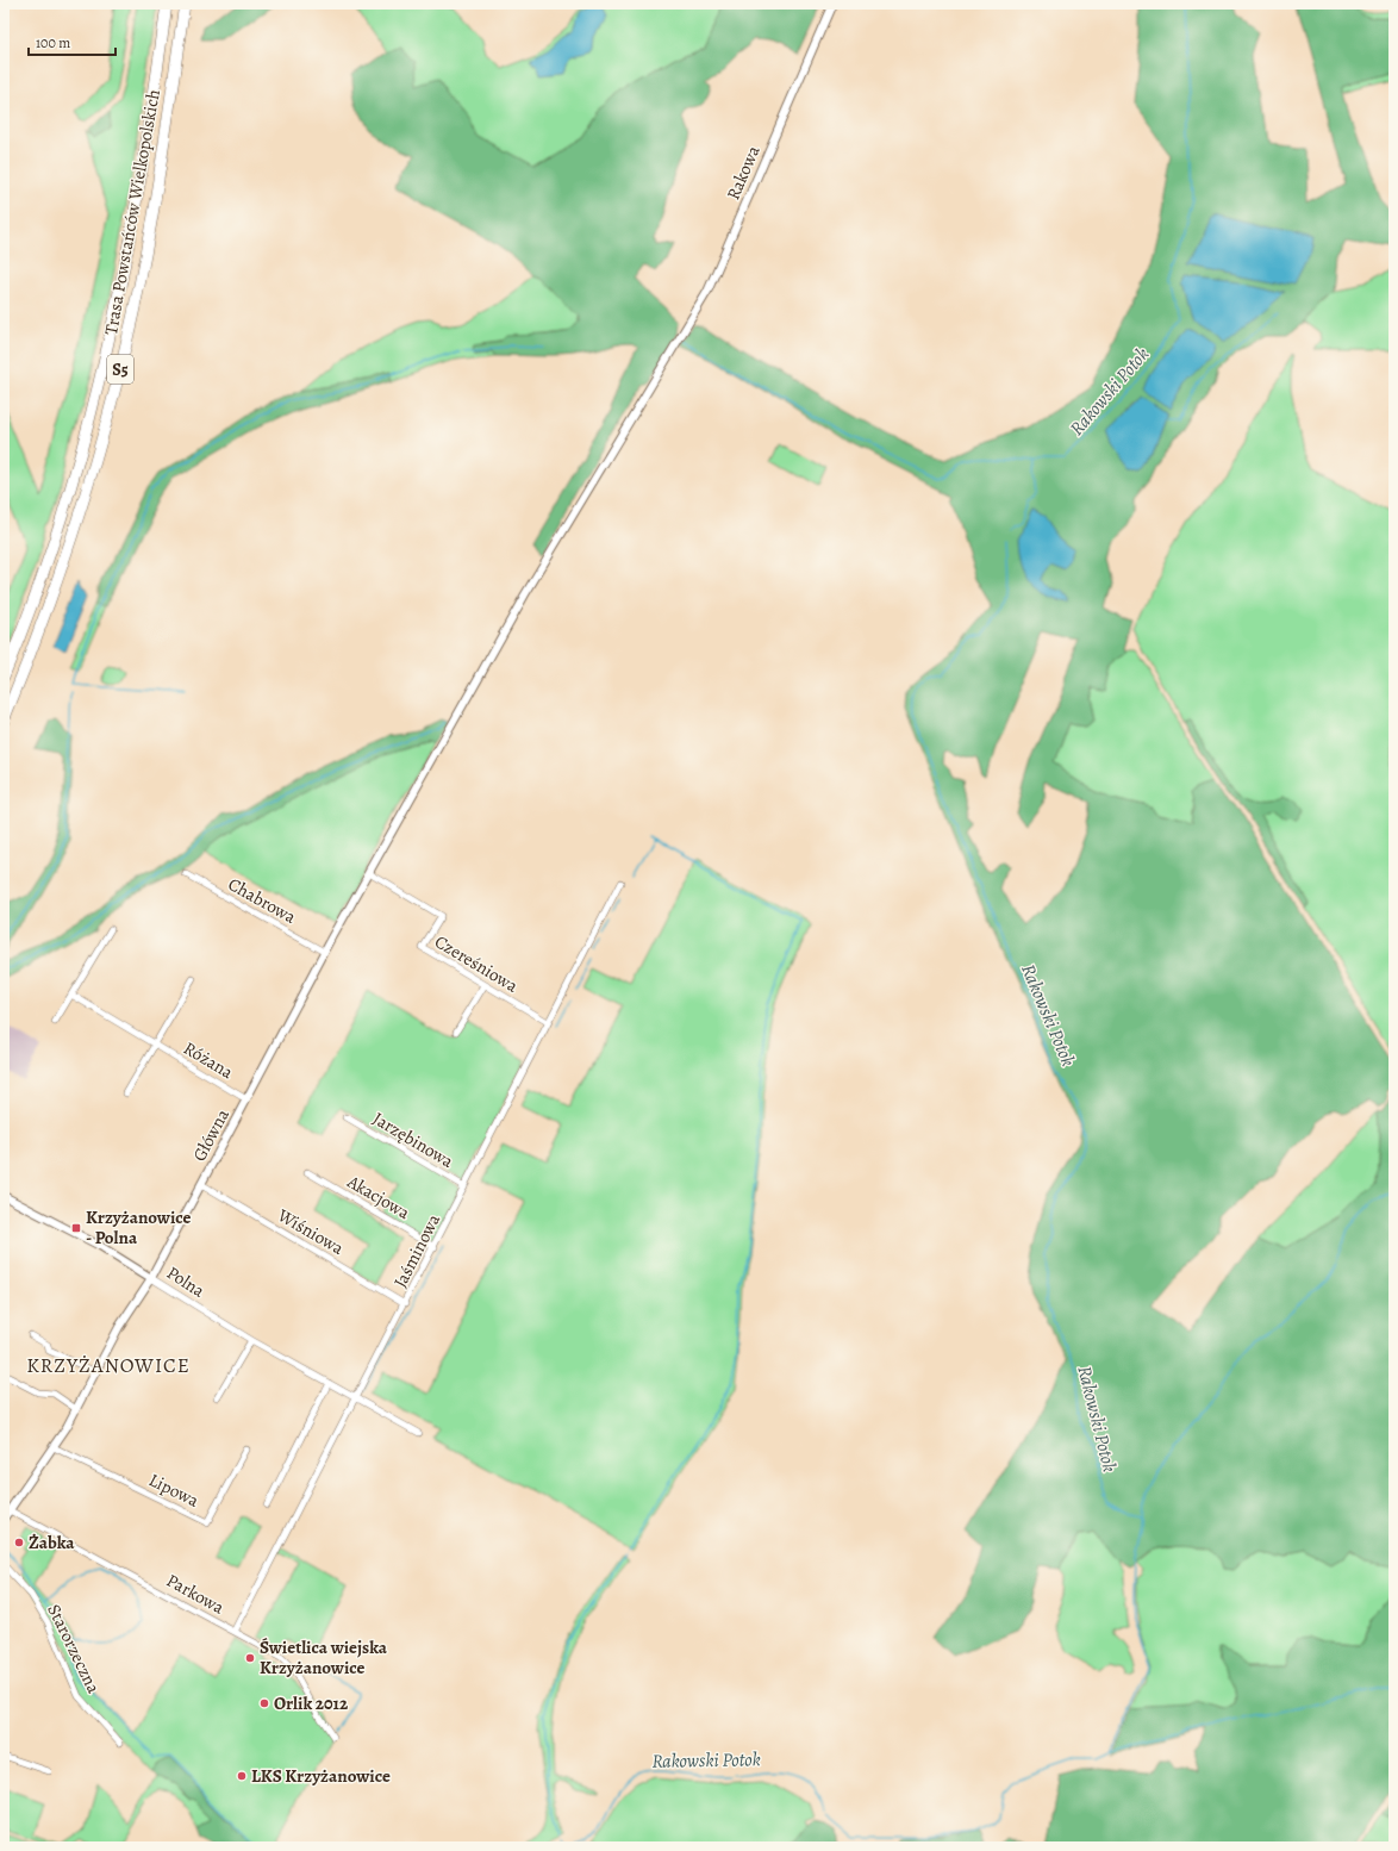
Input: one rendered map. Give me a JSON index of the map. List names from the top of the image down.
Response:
{
  "streets": {
    "highway": ["Trasa Powstańców Wielkopolskich", "S5"],
    "street": [
      "Rakowa",
      "Chabrowa",
      "Czereśniowa",
      "Różana",
      "Główna",
      "Jarzębinowa",
      "Akacjowa",
      "Wiśniowa",
      "Jaśminowa",
      "Polna",
      "Lipowa",
      "Parkowa",
      "Starorzeczna"
    ]
  },
  "crossings": [
    ["Rakowa", "Czereśniowa"],
    ["Rakowa", "Główna"],
    ["Chabrowa", "Główna"],
    ["Czereśniowa", "Główna"],
    ["Czereśniowa", "Jaśminowa"],
    ["Różana", "Główna"],
    ["Główna", "Wiśniowa"],
    ["Główna", "Polna"],
    ["Główna", "Lipowa"],
    ["Główna", "Parkowa"],
    ["Jarzębinowa", "Jaśminowa"],
    ["Akacjowa", "Jaśminowa"],
    ["Wiśniowa", "Jaśminowa"],
    ["Jaśminowa", "Polna"],
    ["Jaśminowa", "Parkowa"]
  ],
  "districts": ["KRZYŻANOWICE"],
  "water": ["Rakowski Potok"],
  "places": {
    "transit": ["Krzyżanowice - Polna"],
    "other": [
      "Żabka",
      "Świetlica wiejska Krzyżanowice",
      "Orlik 2012",
      "LKS Krzyżanowice"
    ]
  },
  "scale_bar": "100 m"
}
